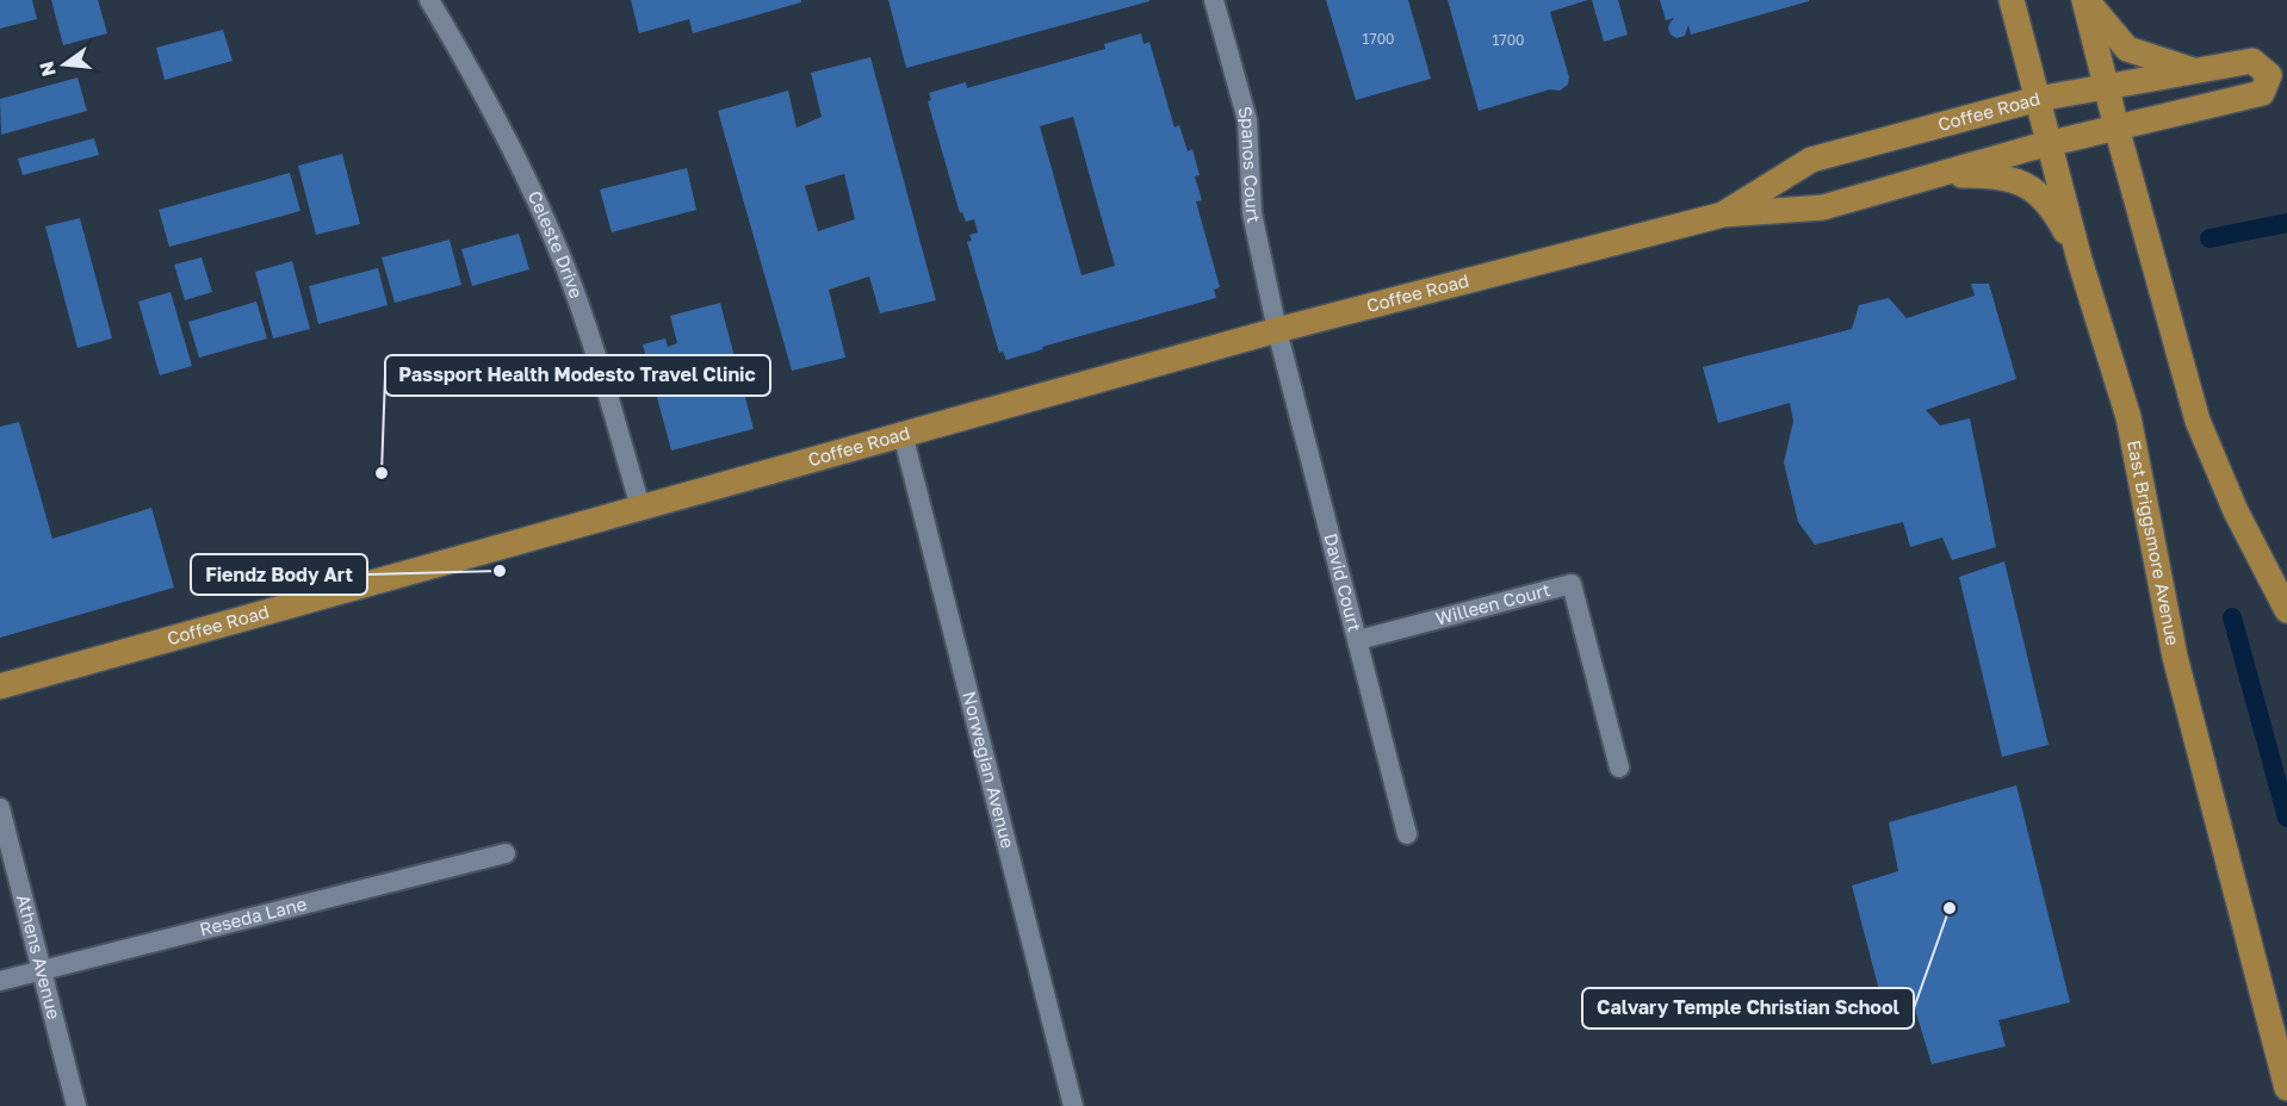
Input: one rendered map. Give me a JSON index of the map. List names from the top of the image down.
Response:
{
  "streets": {
    "main road": ["Coffee Road", "East Briggsmore Avenue"],
    "street": [
      "Spanos Court",
      "Celeste Drive",
      "David Court",
      "Willeen Court",
      "Norwegian Avenue",
      "Reseda Lane",
      "Athens Avenue"
    ]
  },
  "crossings": [
    ["Coffee Road", "Spanos Court"],
    ["Coffee Road", "Celeste Drive"],
    ["Coffee Road", "East Briggsmore Avenue"],
    ["Coffee Road", "David Court"],
    ["Coffee Road", "Norwegian Avenue"],
    ["Spanos Court", "David Court"],
    ["David Court", "Willeen Court"],
    ["Reseda Lane", "Athens Avenue"]
  ],
  "places": ["Passport Health Modesto Travel Clinic", "Fiendz Body Art", "Calvary Temple Christian School"],
  "house_numbers": ["1700", "1700"],
  "north": "left"
}
